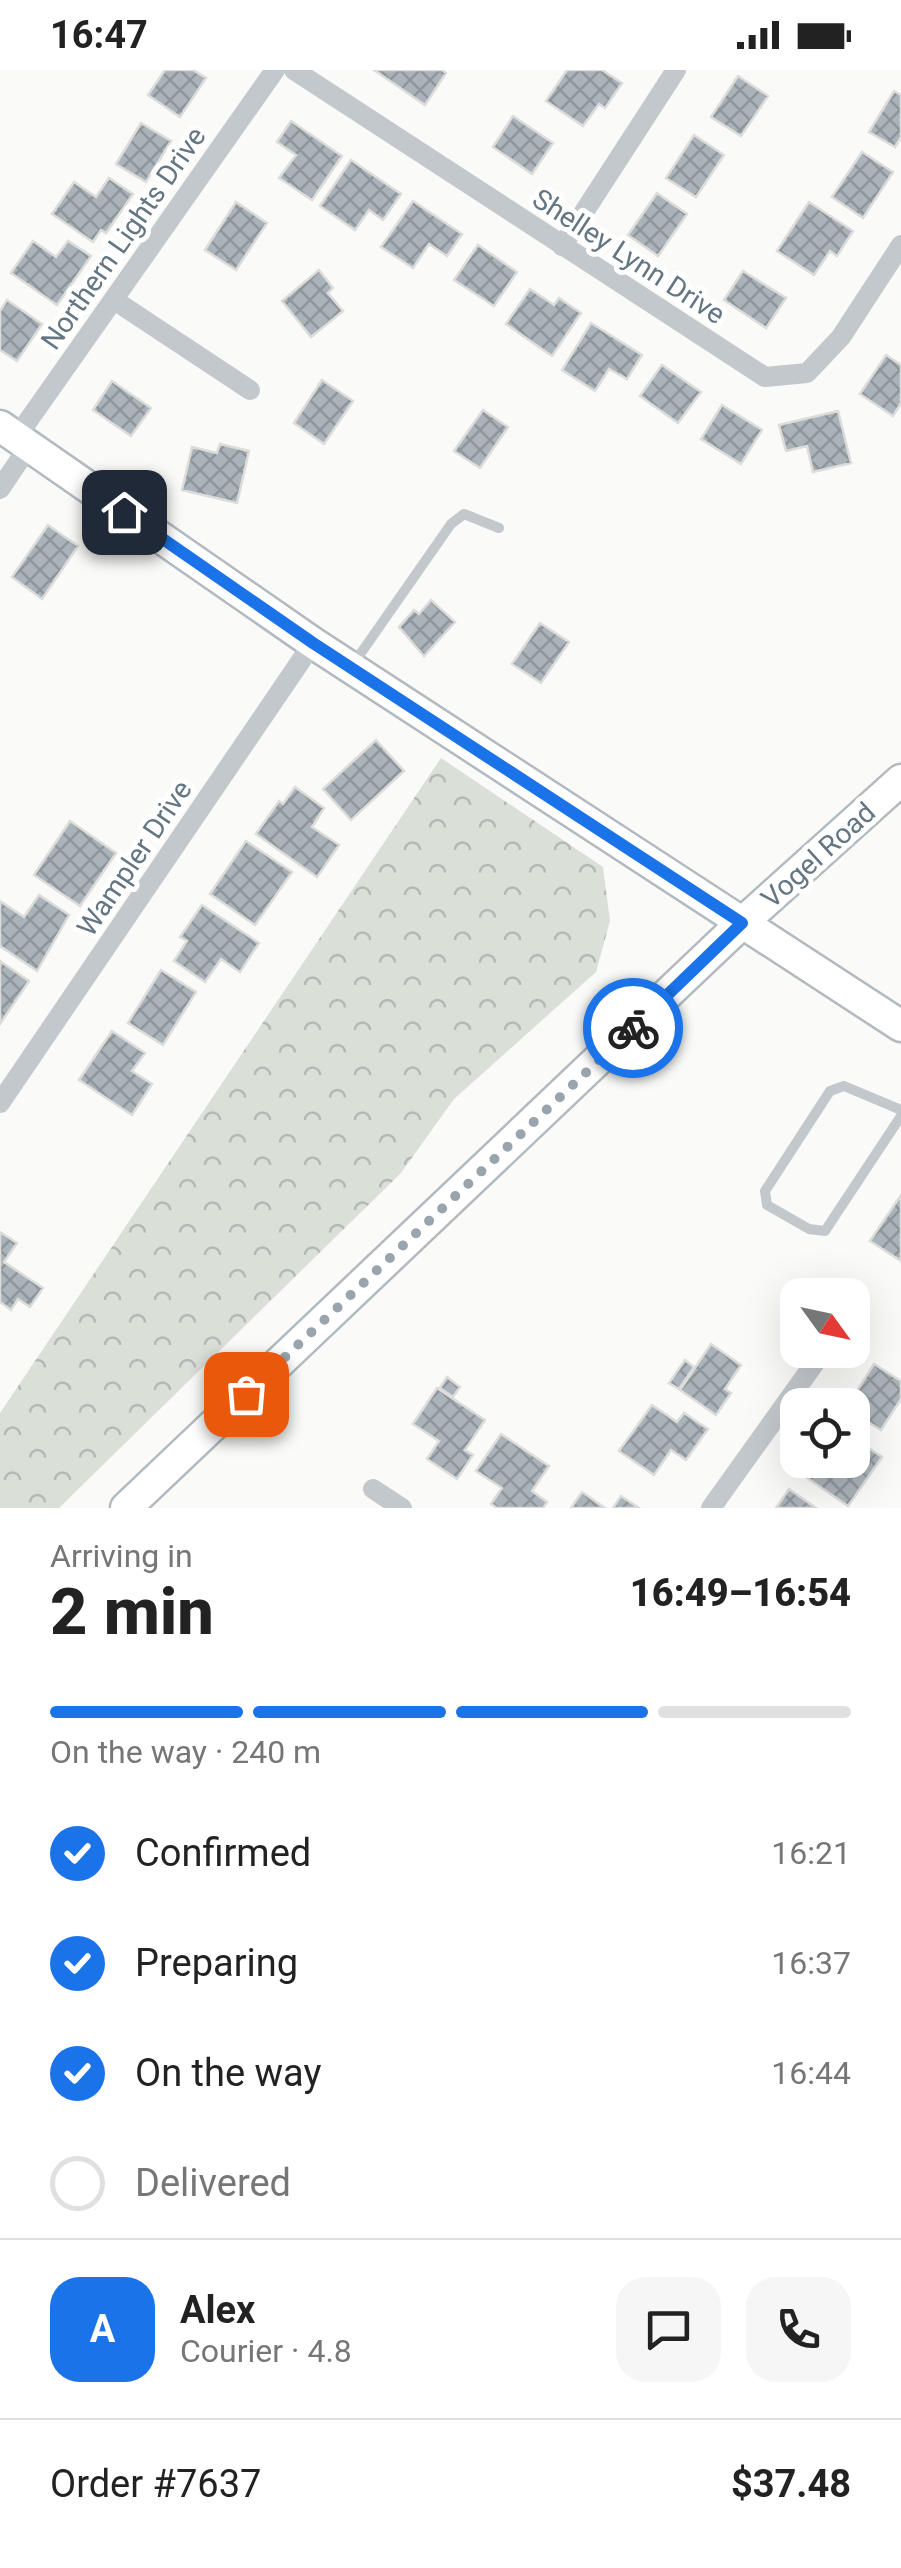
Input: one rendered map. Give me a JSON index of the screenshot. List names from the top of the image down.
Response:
{
  "streets": {
    "main road": ["Vogel Road"],
    "street": ["Northern Lights Drive", "Shelley Lynn Drive", "Wampler Drive"]
  },
  "north": "bottom right",
  "page": {
    "status": "16:47",
    "heading": ["2 min", "Arriving in", "16:49–16:54"],
    "panel": [
      "Alex",
      "Courier · 4.8",
      "Order #7637",
      "$37.48"
    ],
    "bar": "On the way · 240 m",
    "list": [
      ["Confirmed", "16:21"],
      ["Preparing", "16:37"],
      ["On the way", "16:44"],
      "Delivered"
    ],
    "round": "A"
  }
}
